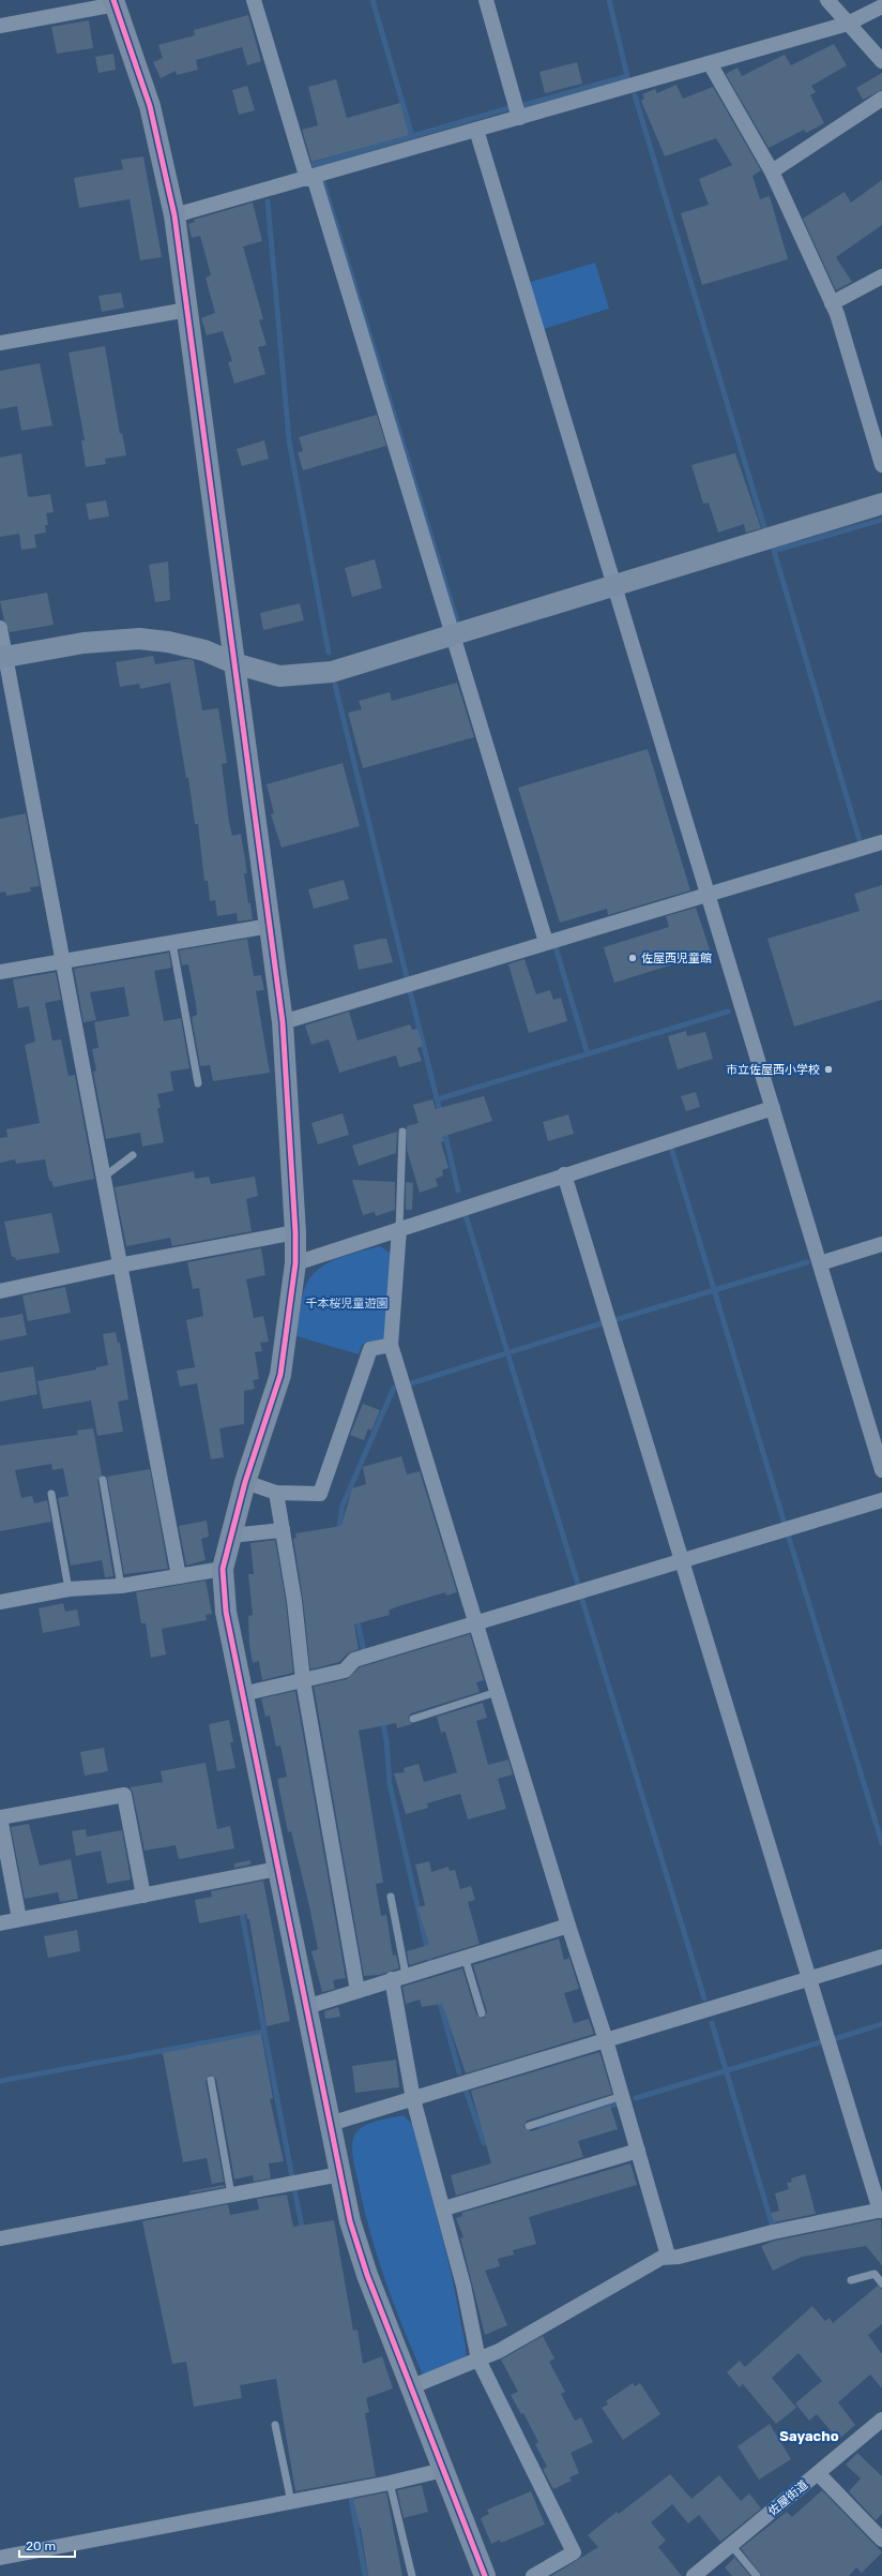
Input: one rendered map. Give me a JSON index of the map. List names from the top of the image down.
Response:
{
  "streets": {
    "street": ["佐屋街道"]
  },
  "districts": ["Sayacho"],
  "parks": ["千本桜児童遊園"],
  "places": ["佐屋西児童館", "市立佐屋西小学校"],
  "scale_bar": "20 m"
}
